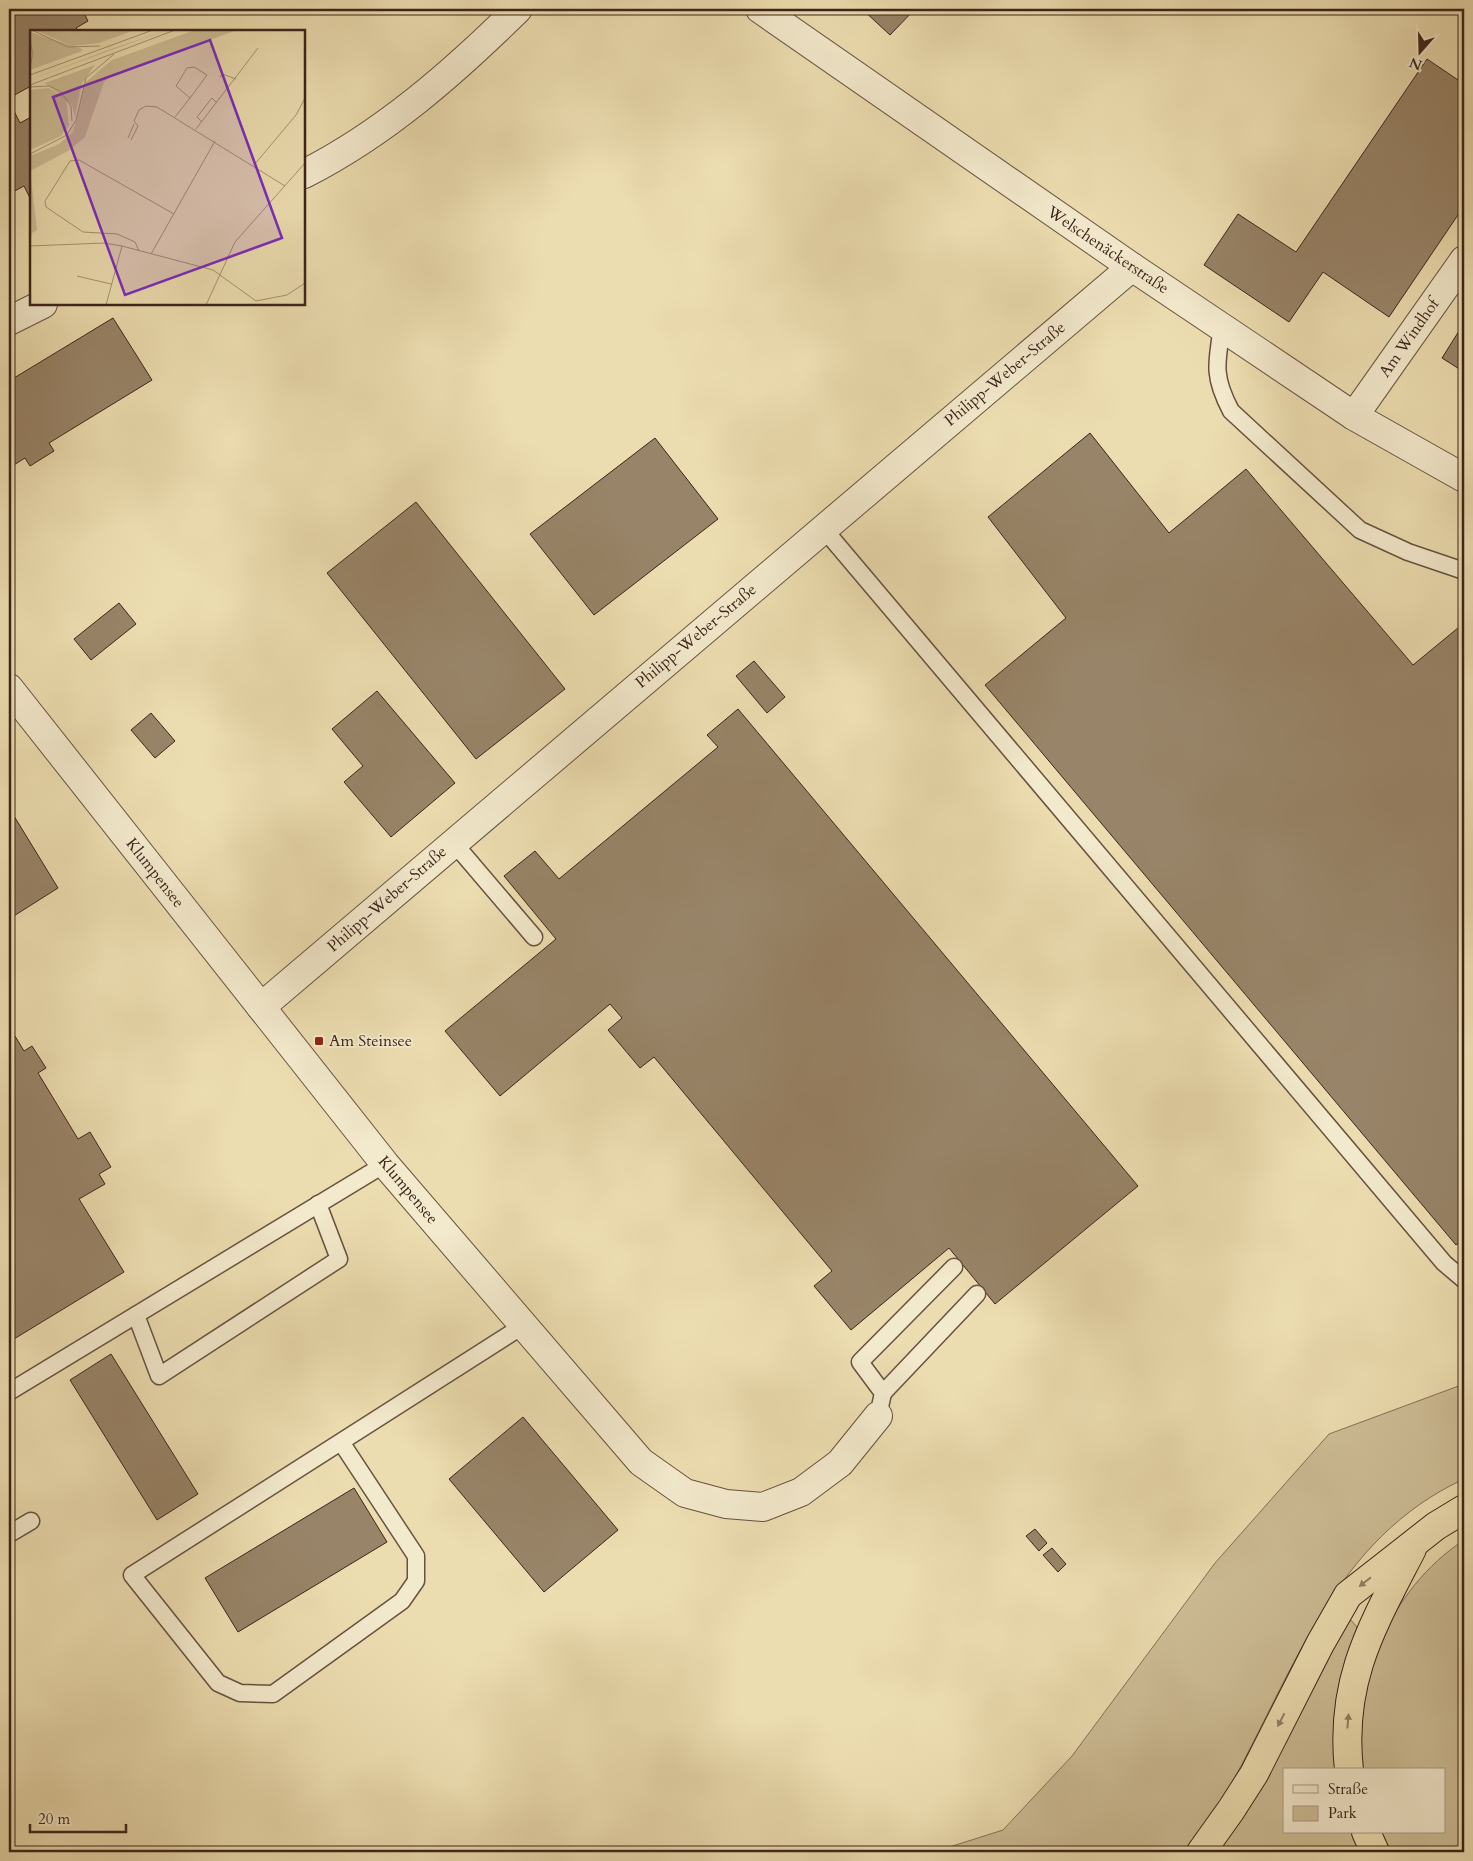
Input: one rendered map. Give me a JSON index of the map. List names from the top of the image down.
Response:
{
  "streets": {
    "street": [
      "Welschenäckerstraße",
      "Am Windhof",
      "Philipp-Weber-Straße",
      "Klumpensee"
    ]
  },
  "crossings": [
    ["Welschenäckerstraße", "Am Windhof"],
    ["Welschenäckerstraße", "Philipp-Weber-Straße"],
    ["Philipp-Weber-Straße", "Klumpensee"]
  ],
  "places": {
    "transit": ["Am Steinsee"]
  },
  "legend": ["Straße", "Park"],
  "scale_bar": "20 m",
  "north": "bottom"
}
